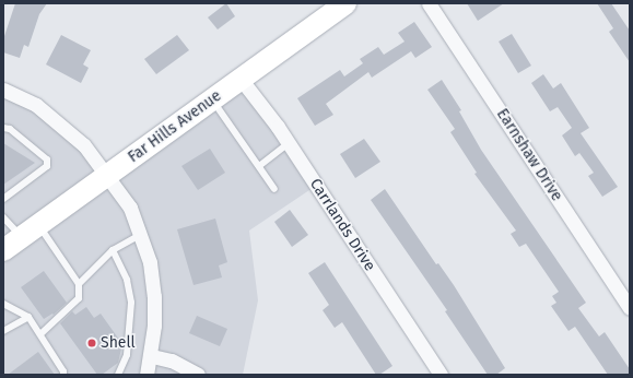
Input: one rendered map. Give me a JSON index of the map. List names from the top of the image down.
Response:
{
  "streets": {
    "main road": ["Far Hills Avenue"],
    "street": ["Earnshaw Drive", "Carrlands Drive"]
  },
  "crossings": [
    ["Far Hills Avenue", "Carrlands Drive"]
  ],
  "places": ["Shell"]
}
